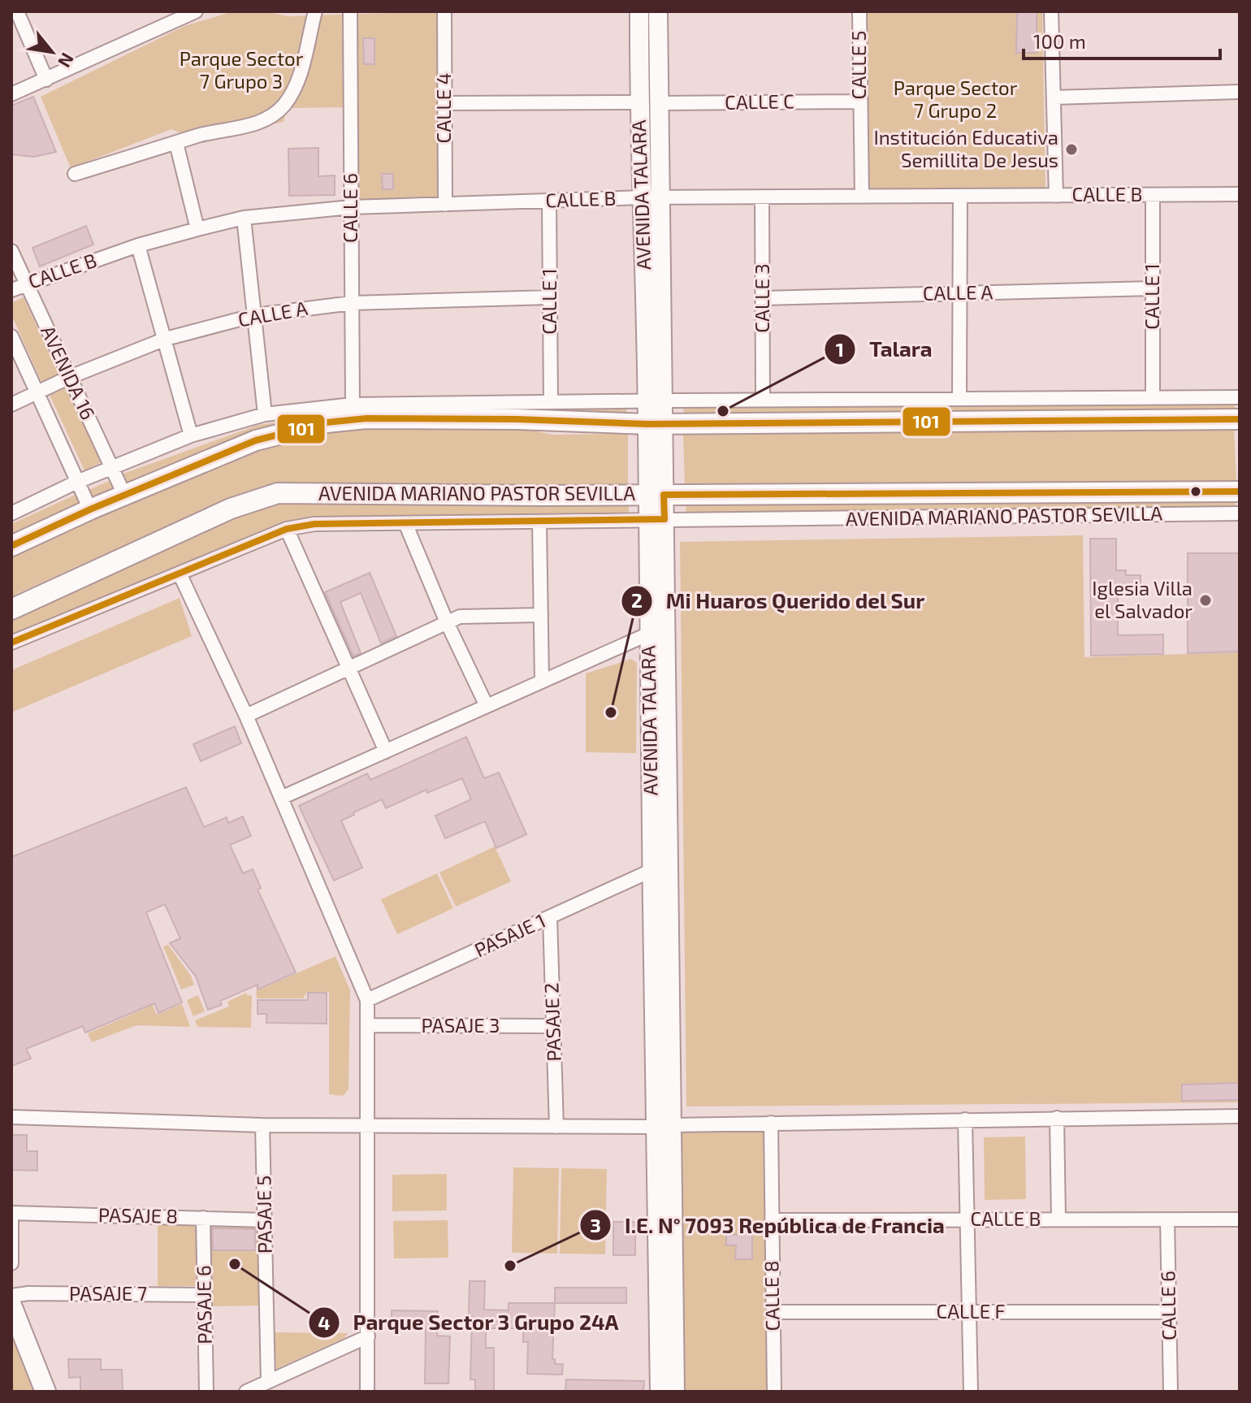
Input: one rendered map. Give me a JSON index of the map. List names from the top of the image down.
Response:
{
  "streets": {
    "main road": ["AVENIDA MARIANO PASTOR SEVILLA"],
    "street": [
      "CALLE 5",
      "CALLE C",
      "CALLE 4",
      "AVENIDA TALARA",
      "CALLE B",
      "CALLE 6",
      "CALLE A",
      "CALLE 1",
      "CALLE 3",
      "AVENIDA 16",
      "PASAJE 1",
      "PASAJE 2",
      "PASAJE 3",
      "PASAJE 5",
      "PASAJE 8",
      "PASAJE 7",
      "CALLE 8",
      "PASAJE 6",
      "CALLE F"
    ]
  },
  "crossings": [
    ["CALLE 5", "CALLE C"],
    ["CALLE 5", "CALLE B"],
    ["CALLE C", "AVENIDA TALARA"],
    ["CALLE 4", "CALLE B"],
    ["AVENIDA TALARA", "CALLE B"],
    ["AVENIDA TALARA", "AVENIDA MARIANO PASTOR SEVILLA"],
    ["AVENIDA TALARA", "PASAJE 1"],
    ["CALLE B", "CALLE 6"],
    ["CALLE B", "CALLE 1"],
    ["CALLE B", "CALLE 3"],
    ["CALLE B", "AVENIDA 16"],
    ["CALLE B", "CALLE 8"],
    ["CALLE 6", "CALLE A"],
    ["CALLE 6", "CALLE F"],
    ["CALLE A", "CALLE 1"],
    ["CALLE A", "CALLE 3"],
    ["CALLE A", "AVENIDA 16"],
    ["PASAJE 1", "PASAJE 2"],
    ["PASAJE 2", "PASAJE 3"],
    ["PASAJE 5", "PASAJE 8"],
    ["PASAJE 8", "PASAJE 6"],
    ["PASAJE 7", "PASAJE 6"],
    ["CALLE 8", "CALLE F"]
  ],
  "parks": ["Parque Sector 7 Grupo 3", "Parque Sector 7 Grupo 2"],
  "places": [
    "Institución Educativa Semillita De Jesus",
    "Talara",
    "Iglesia Villa el Salvador",
    "Mi Huaros Querido del Sur",
    "Parque Sector 3 Grupo 24A",
    "I.E. N° 7093 República de Francia"
  ],
  "lines": ["transit line 101"],
  "scale_bar": "100 m",
  "north": "bottom right"
}
